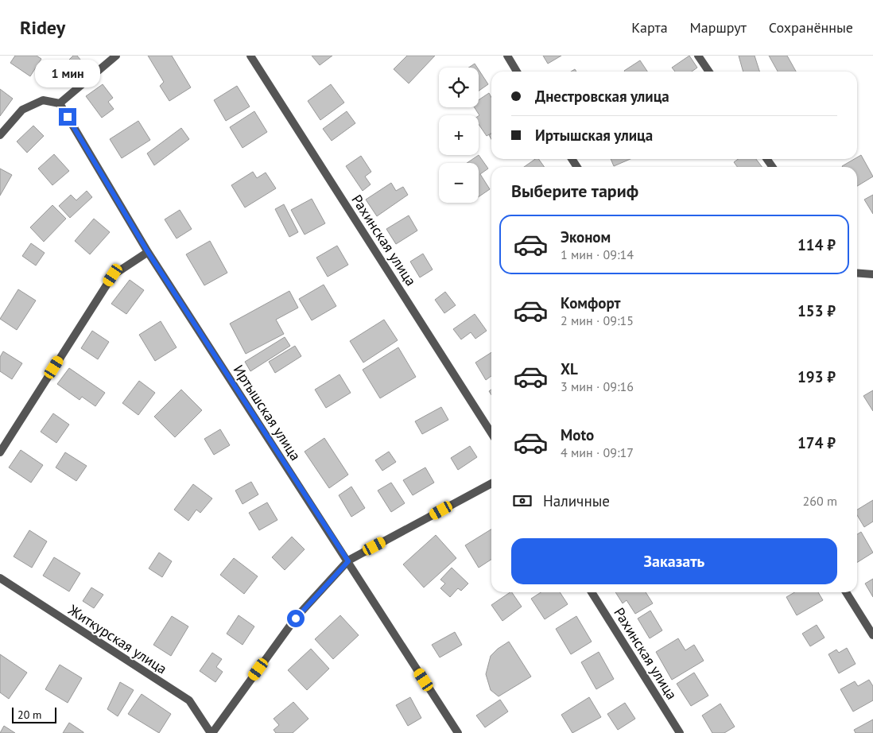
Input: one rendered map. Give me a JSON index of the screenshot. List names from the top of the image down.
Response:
{
  "streets": {
    "street": ["Рахинская улица", "Иртышская улица", "Житкурская улица"]
  },
  "scale_bar": "20 m",
  "page": {
    "header": "Ridey",
    "nav": ["Карта", "Маршрут", "Сохранённые"],
    "bubble": "1 мин",
    "map_buttons": ["+", "−"],
    "banner": ["Днестровская улица", "Иртышская улица"],
    "heading": "Выберите тариф",
    "list": [
      {
        "name": "Эконом",
        "note": "1 мин · 09:14",
        "value": "114 ₽"
      },
      {
        "name": "Комфорт",
        "note": "2 мин · 09:15",
        "value": "153 ₽"
      },
      {
        "name": "XL",
        "note": "3 мин · 09:16",
        "value": "193 ₽"
      },
      {
        "name": "Moto",
        "note": "4 мин · 09:17",
        "value": "174 ₽"
      }
    ],
    "pay": ["Наличные", "260 m"],
    "buttons": "Заказать",
    "scale": "20 m"
  }
}
